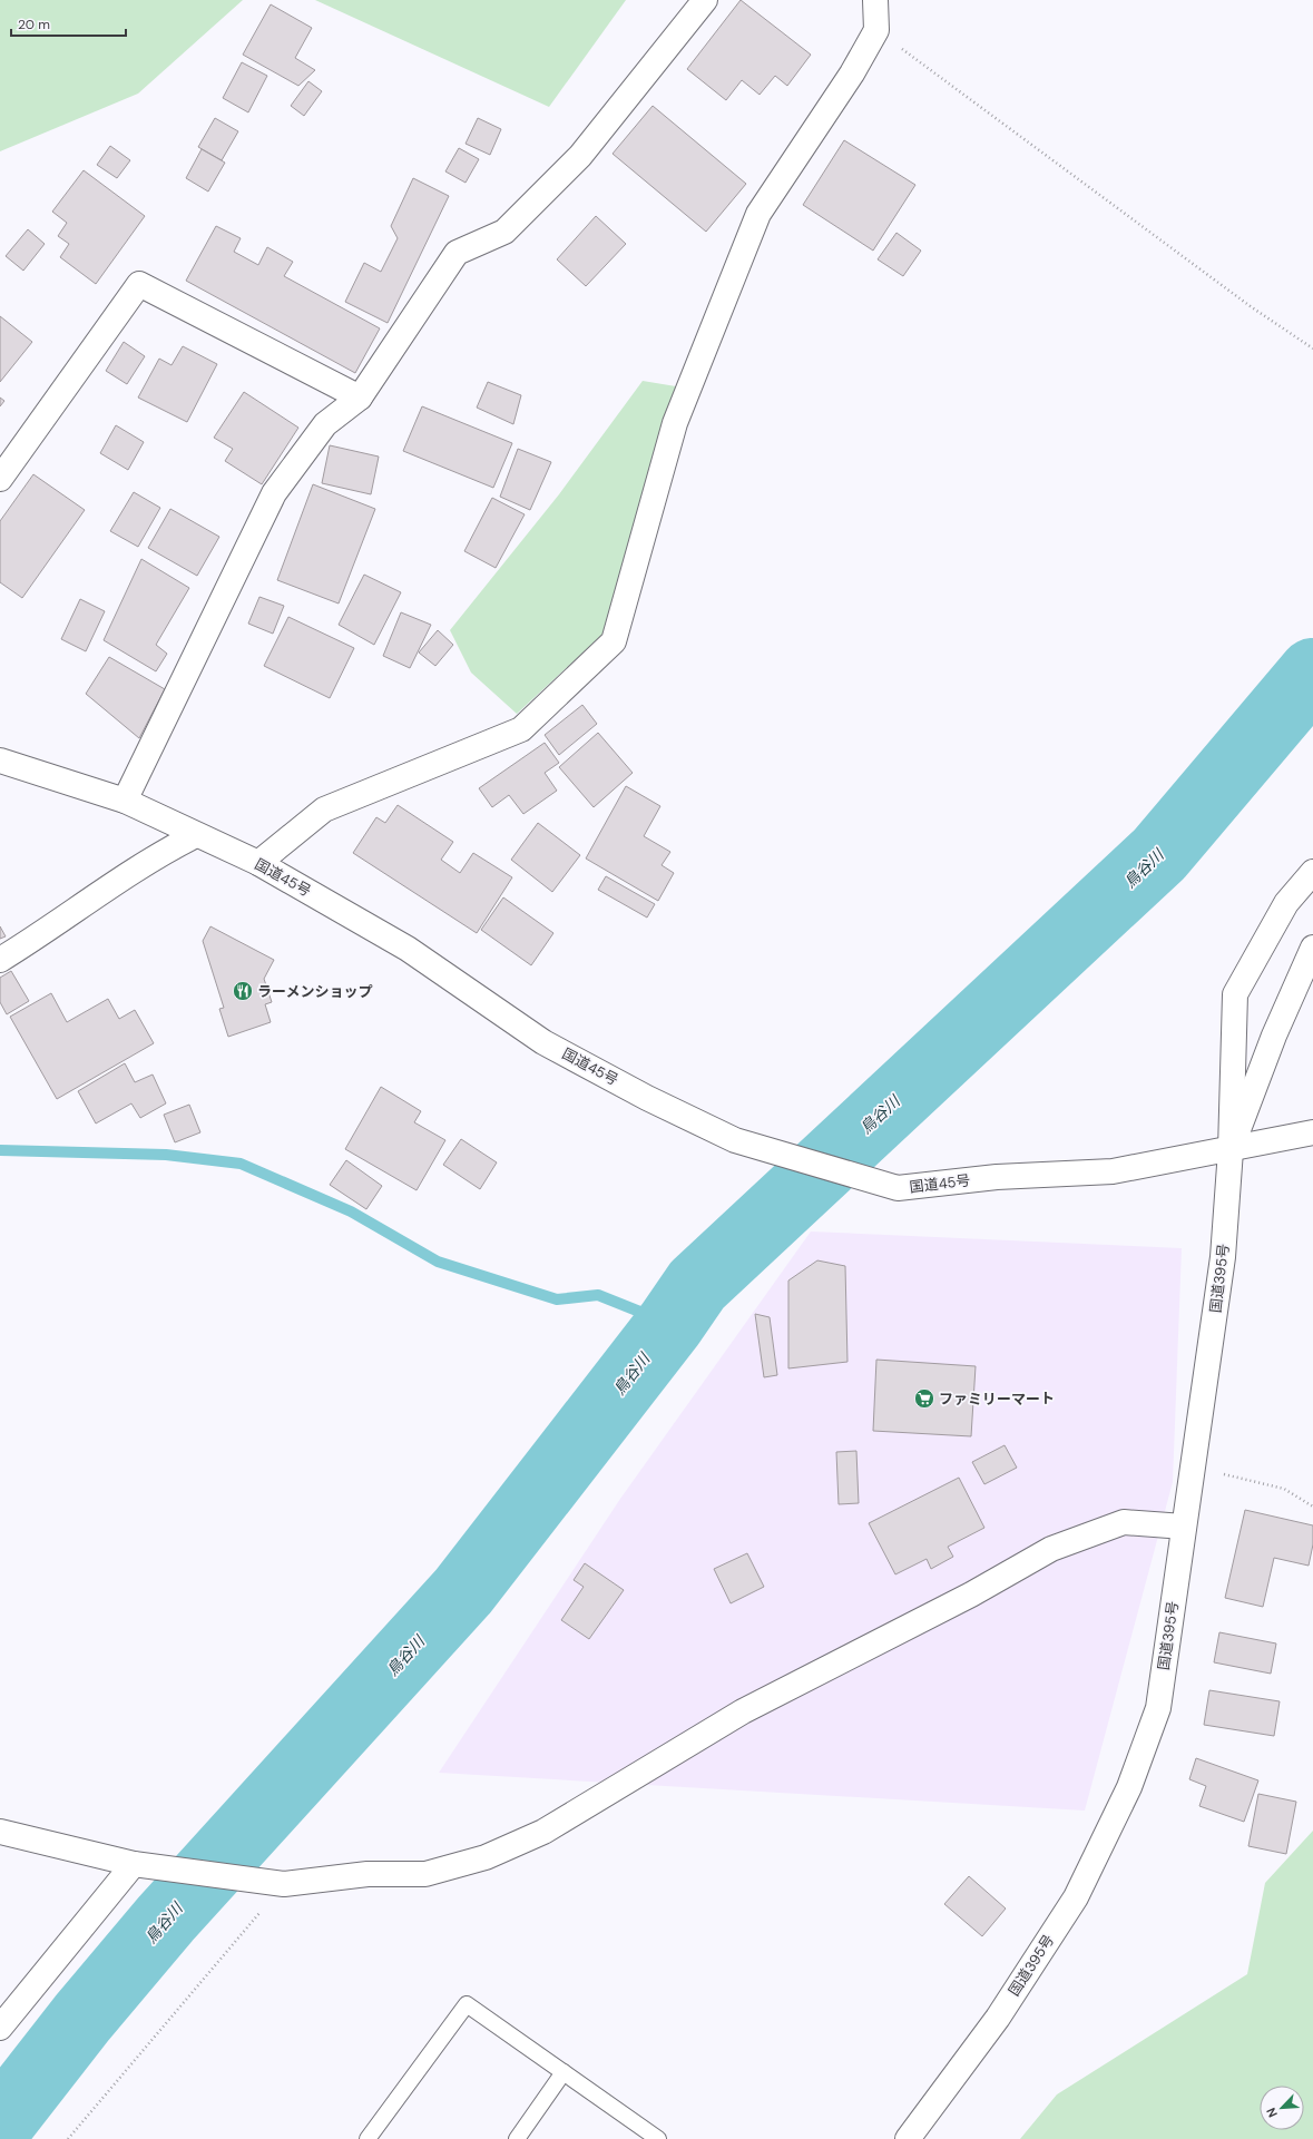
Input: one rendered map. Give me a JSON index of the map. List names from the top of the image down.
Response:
{
  "streets": {
    "main road": ["国道45号", "国道395号"]
  },
  "crossings": [
    ["国道45号", "国道395号"]
  ],
  "water": ["鳥谷川"],
  "places": {
    "restaurant": ["ラーメンショップ"],
    "supermarket": ["ファミリーマート"]
  },
  "scale_bar": "20 m",
  "north": "bottom left"
}
